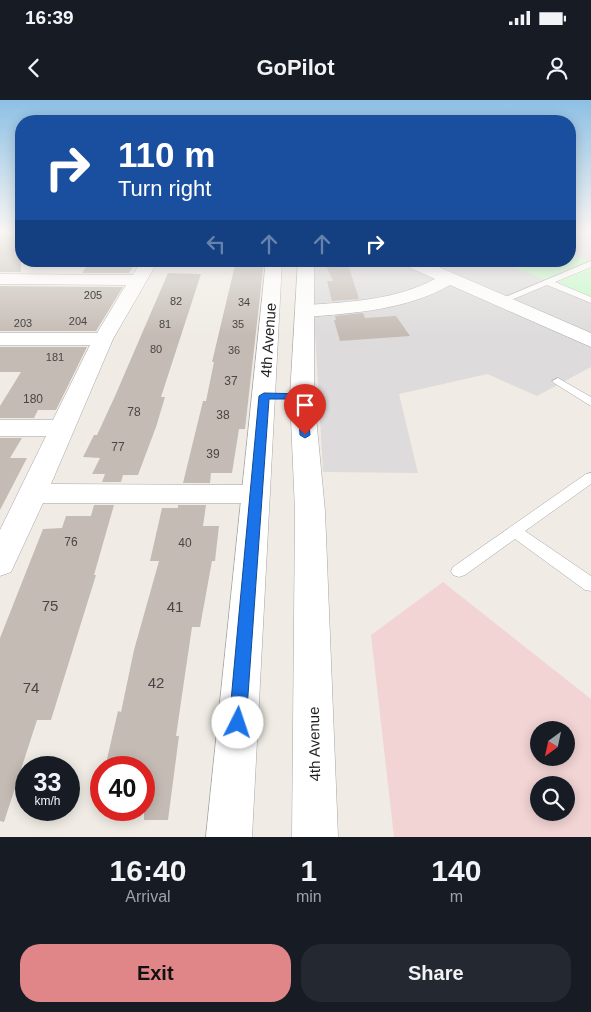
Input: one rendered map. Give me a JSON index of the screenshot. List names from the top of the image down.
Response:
{
  "streets": {
    "street": ["4th Avenue"]
  },
  "house_numbers": [
    "205",
    "82",
    "34",
    "204",
    "203",
    "81",
    "35",
    "80",
    "36",
    "181",
    "37",
    "180",
    "78",
    "38",
    "77",
    "39",
    "76",
    "40",
    "75",
    "41",
    "42",
    "74"
  ],
  "north": "bottom left",
  "page": {
    "status": "16:39",
    "header": "GoPilot",
    "turn": ["110 m", "Turn right"],
    "speed": "33 km/h",
    "limit": "40",
    "eta": [
      "16:40",
      "Arrival",
      "1",
      "min",
      "140",
      "m"
    ],
    "buttons": ["Exit", "Share"]
  }
}
